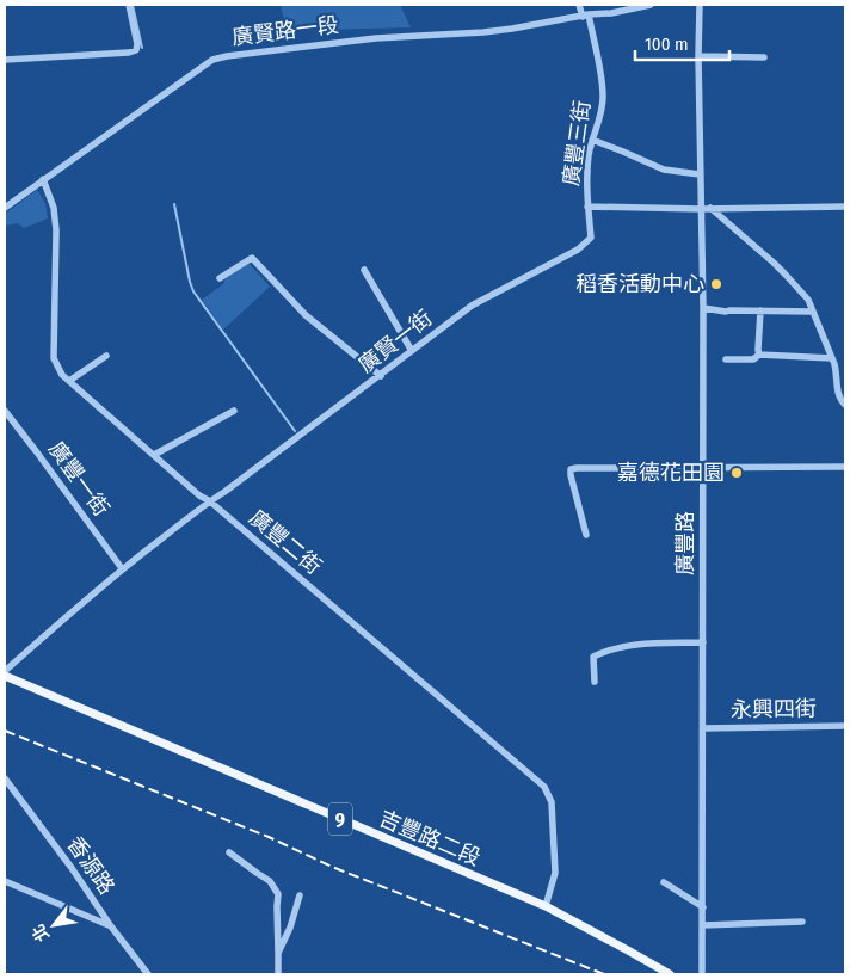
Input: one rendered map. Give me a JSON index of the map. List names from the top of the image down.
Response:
{
  "streets": {
    "main road": ["9", "吉豐路二段"],
    "street": [
      "廣賢路一段",
      "廣豐三街",
      "廣賢一街",
      "廣豐一街",
      "廣豐二街",
      "廣豐路",
      "永興四街",
      "香源路"
    ]
  },
  "crossings": [
    ["廣賢路一段", "廣豐三街"],
    ["廣賢路一段", "廣豐二街"],
    ["廣豐三街", "廣賢一街"],
    ["廣賢一街", "廣豐一街"],
    ["廣賢一街", "廣豐二街"],
    ["廣豐二街", "吉豐路二段"],
    ["廣豐路", "永興四街"]
  ],
  "places": ["稻香活動中心", "嘉德花田園"],
  "scale_bar": "100 m",
  "north": "bottom left"
}
